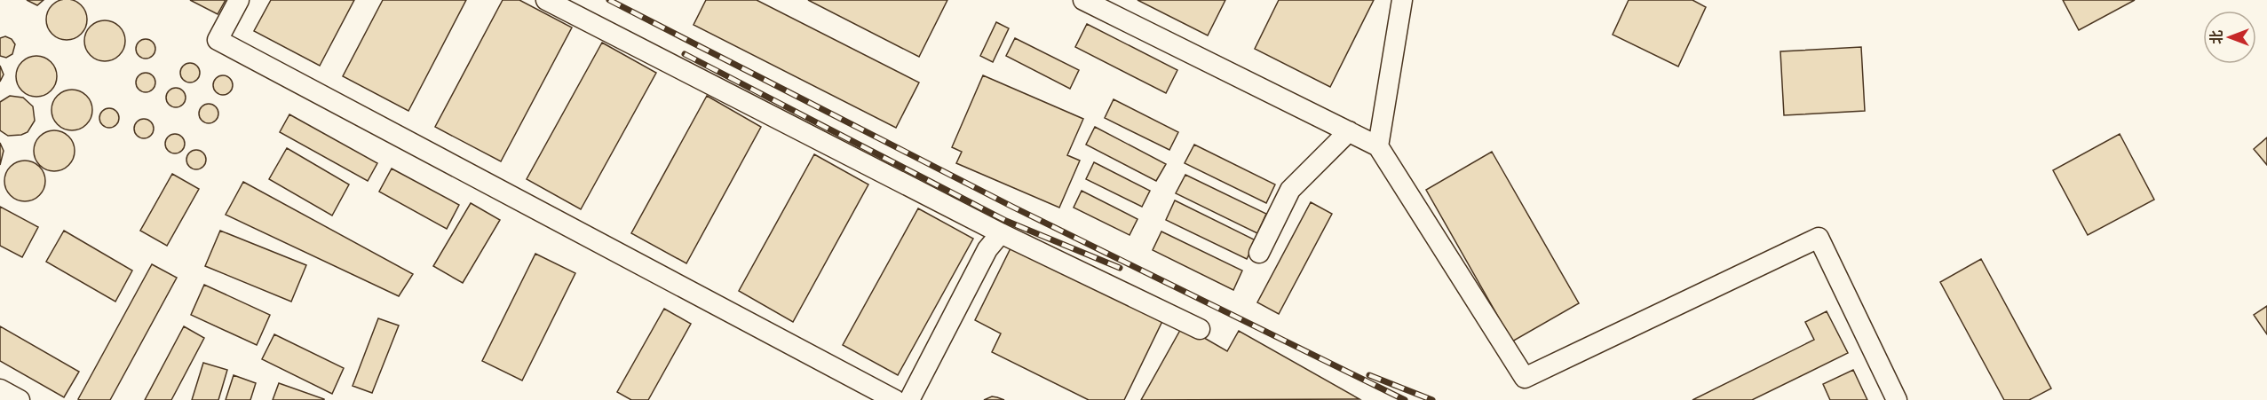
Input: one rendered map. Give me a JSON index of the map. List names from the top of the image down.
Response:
{
  "north": "left"
}
